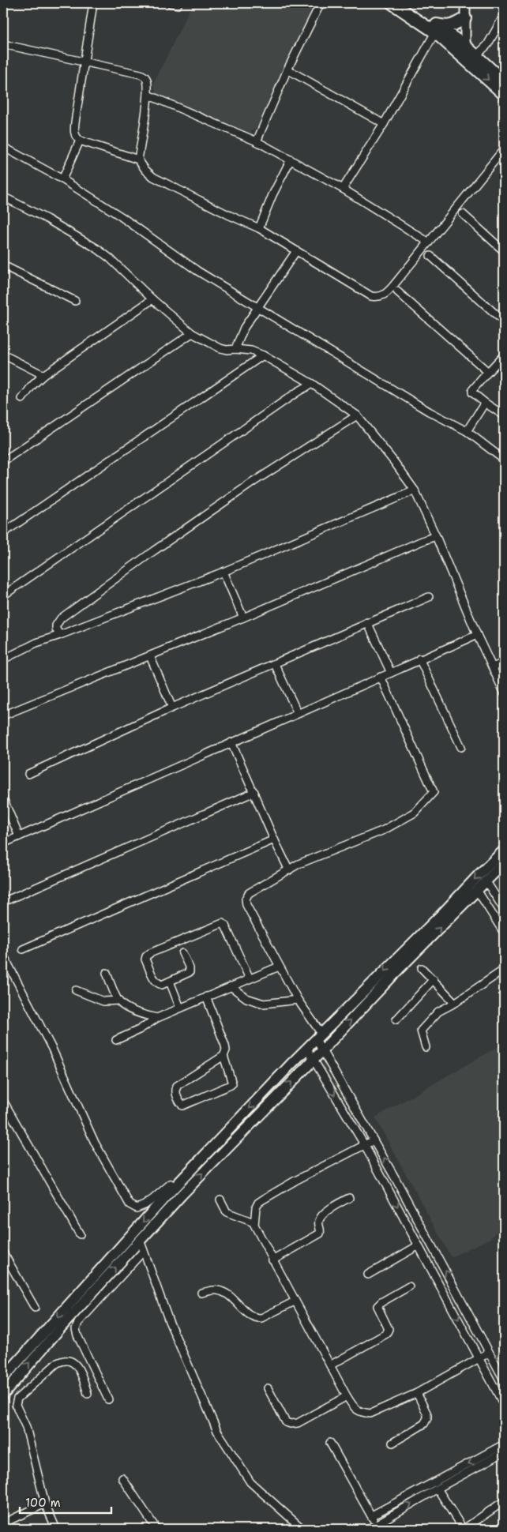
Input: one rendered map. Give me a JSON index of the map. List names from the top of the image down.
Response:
{
  "scale_bar": "100 m"
}
